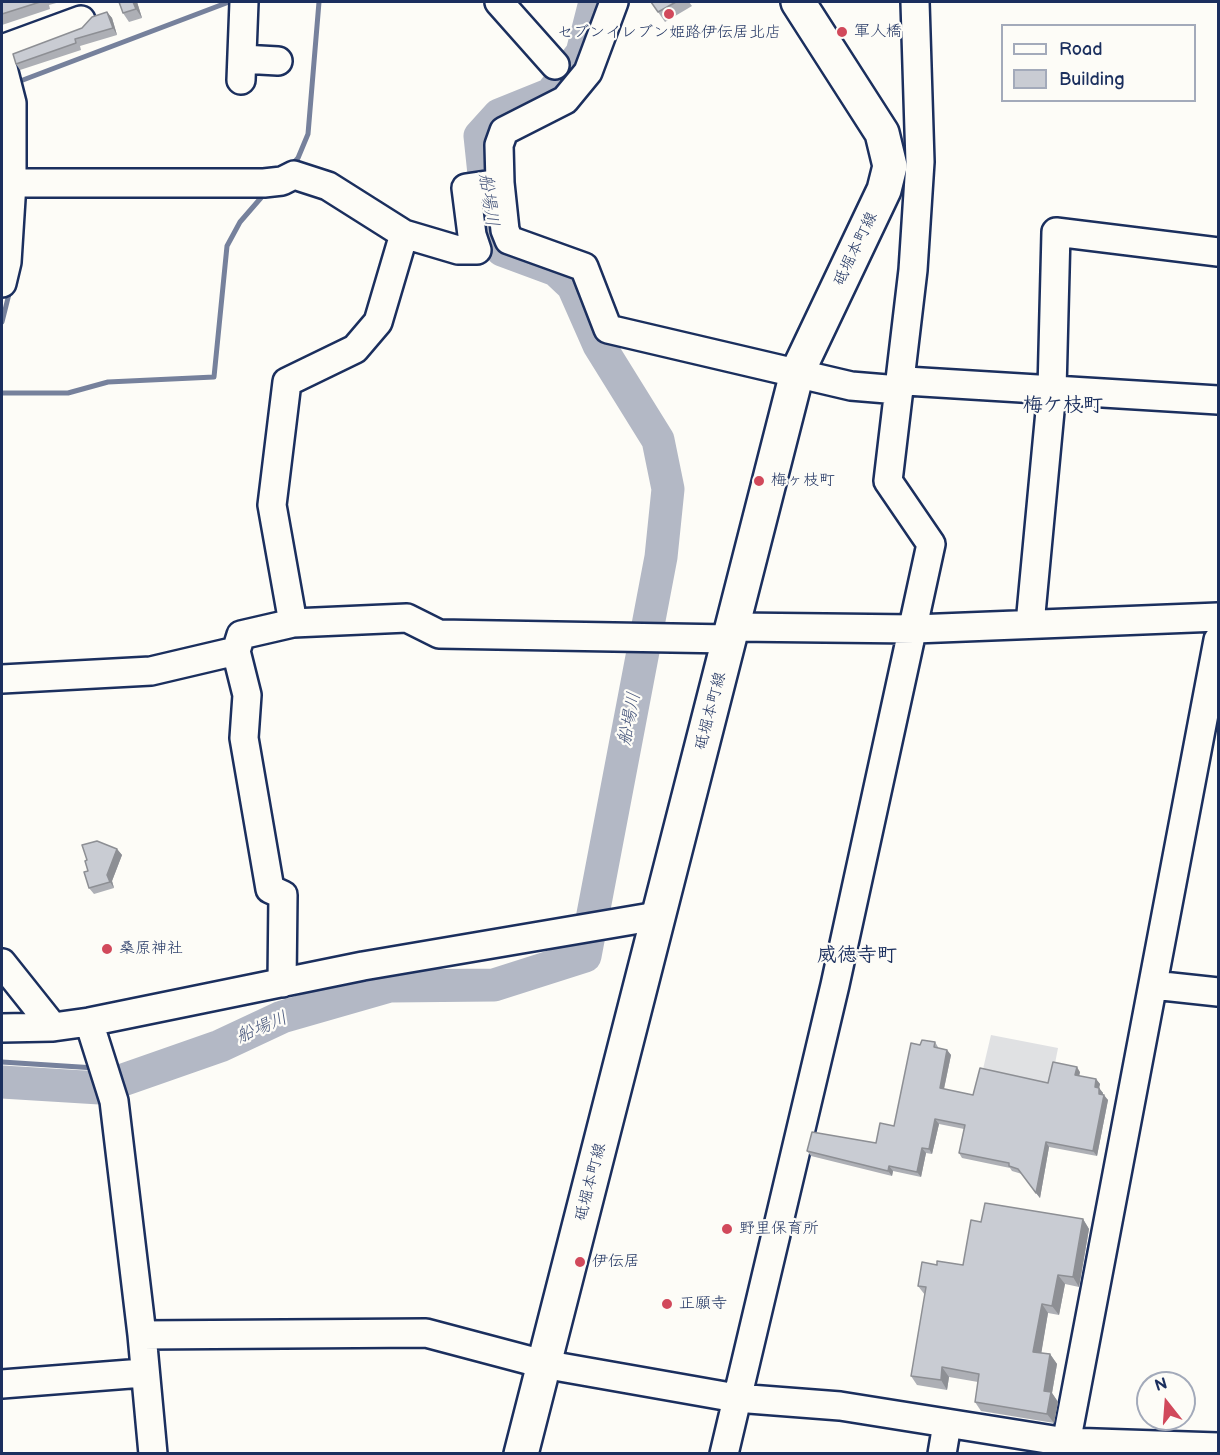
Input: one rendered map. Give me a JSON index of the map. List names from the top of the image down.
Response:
{
  "streets": {
    "main road": ["砥堀本町線"]
  },
  "districts": ["梅ケ枝町", "威徳寺町"],
  "water": ["船場川"],
  "places": [
    "セブンイレブン姫路伊伝居北店",
    "軍人橋",
    "梅ヶ枝町",
    "桑原神社",
    "野里保育所",
    "伊伝居",
    "正願寺"
  ],
  "legend": ["Road", "Building"],
  "north": "top"
}
